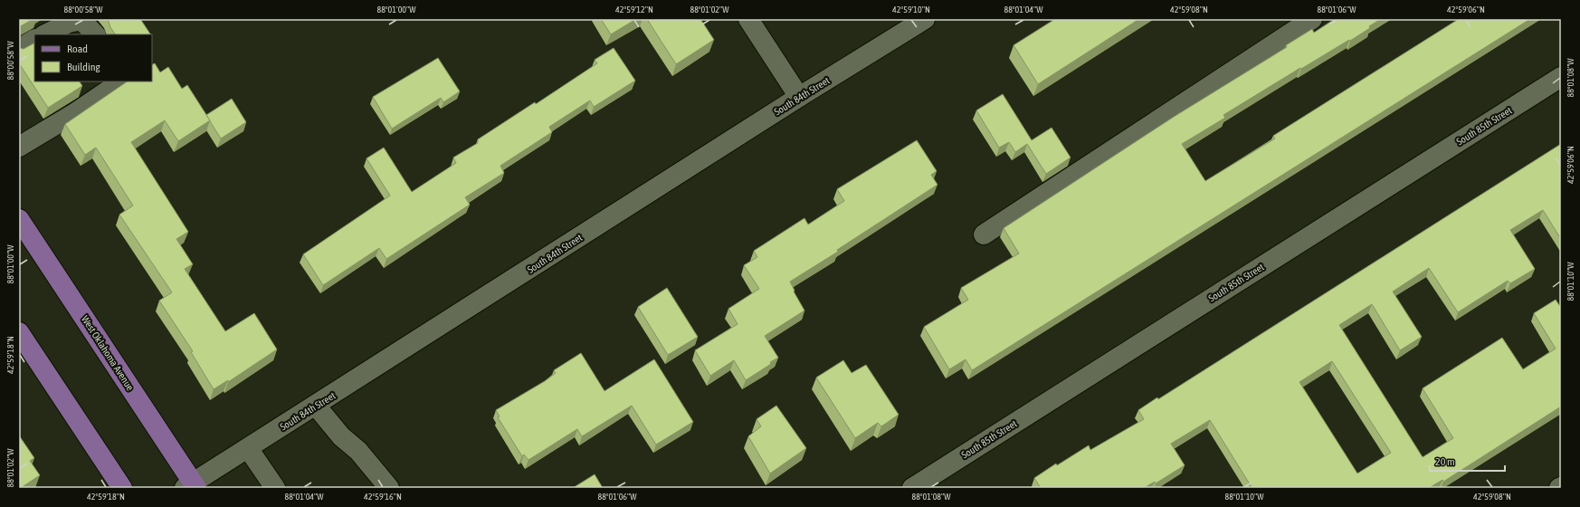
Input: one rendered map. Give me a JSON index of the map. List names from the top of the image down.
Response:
{
  "streets": {
    "main road": ["West Oklahoma Avenue"],
    "street": ["South 84th Street", "South 85th Street"]
  },
  "crossings": [
    ["South 84th Street", "West Oklahoma Avenue"]
  ],
  "legend": ["Road", "Building"],
  "scale_bar": "20 m",
  "coordinates": [
    "88°00'58\"W",
    "88°01'00\"W",
    "42°59'12\"N",
    "88°01'02\"W",
    "42°59'10\"N",
    "88°01'04\"W",
    "42°59'08\"N",
    "88°01'06\"W",
    "42°59'06\"N",
    "88°01'08\"W",
    "88°01'10\"W",
    "42°59'18\"N",
    "42°59'16\"N"
  ]
}
